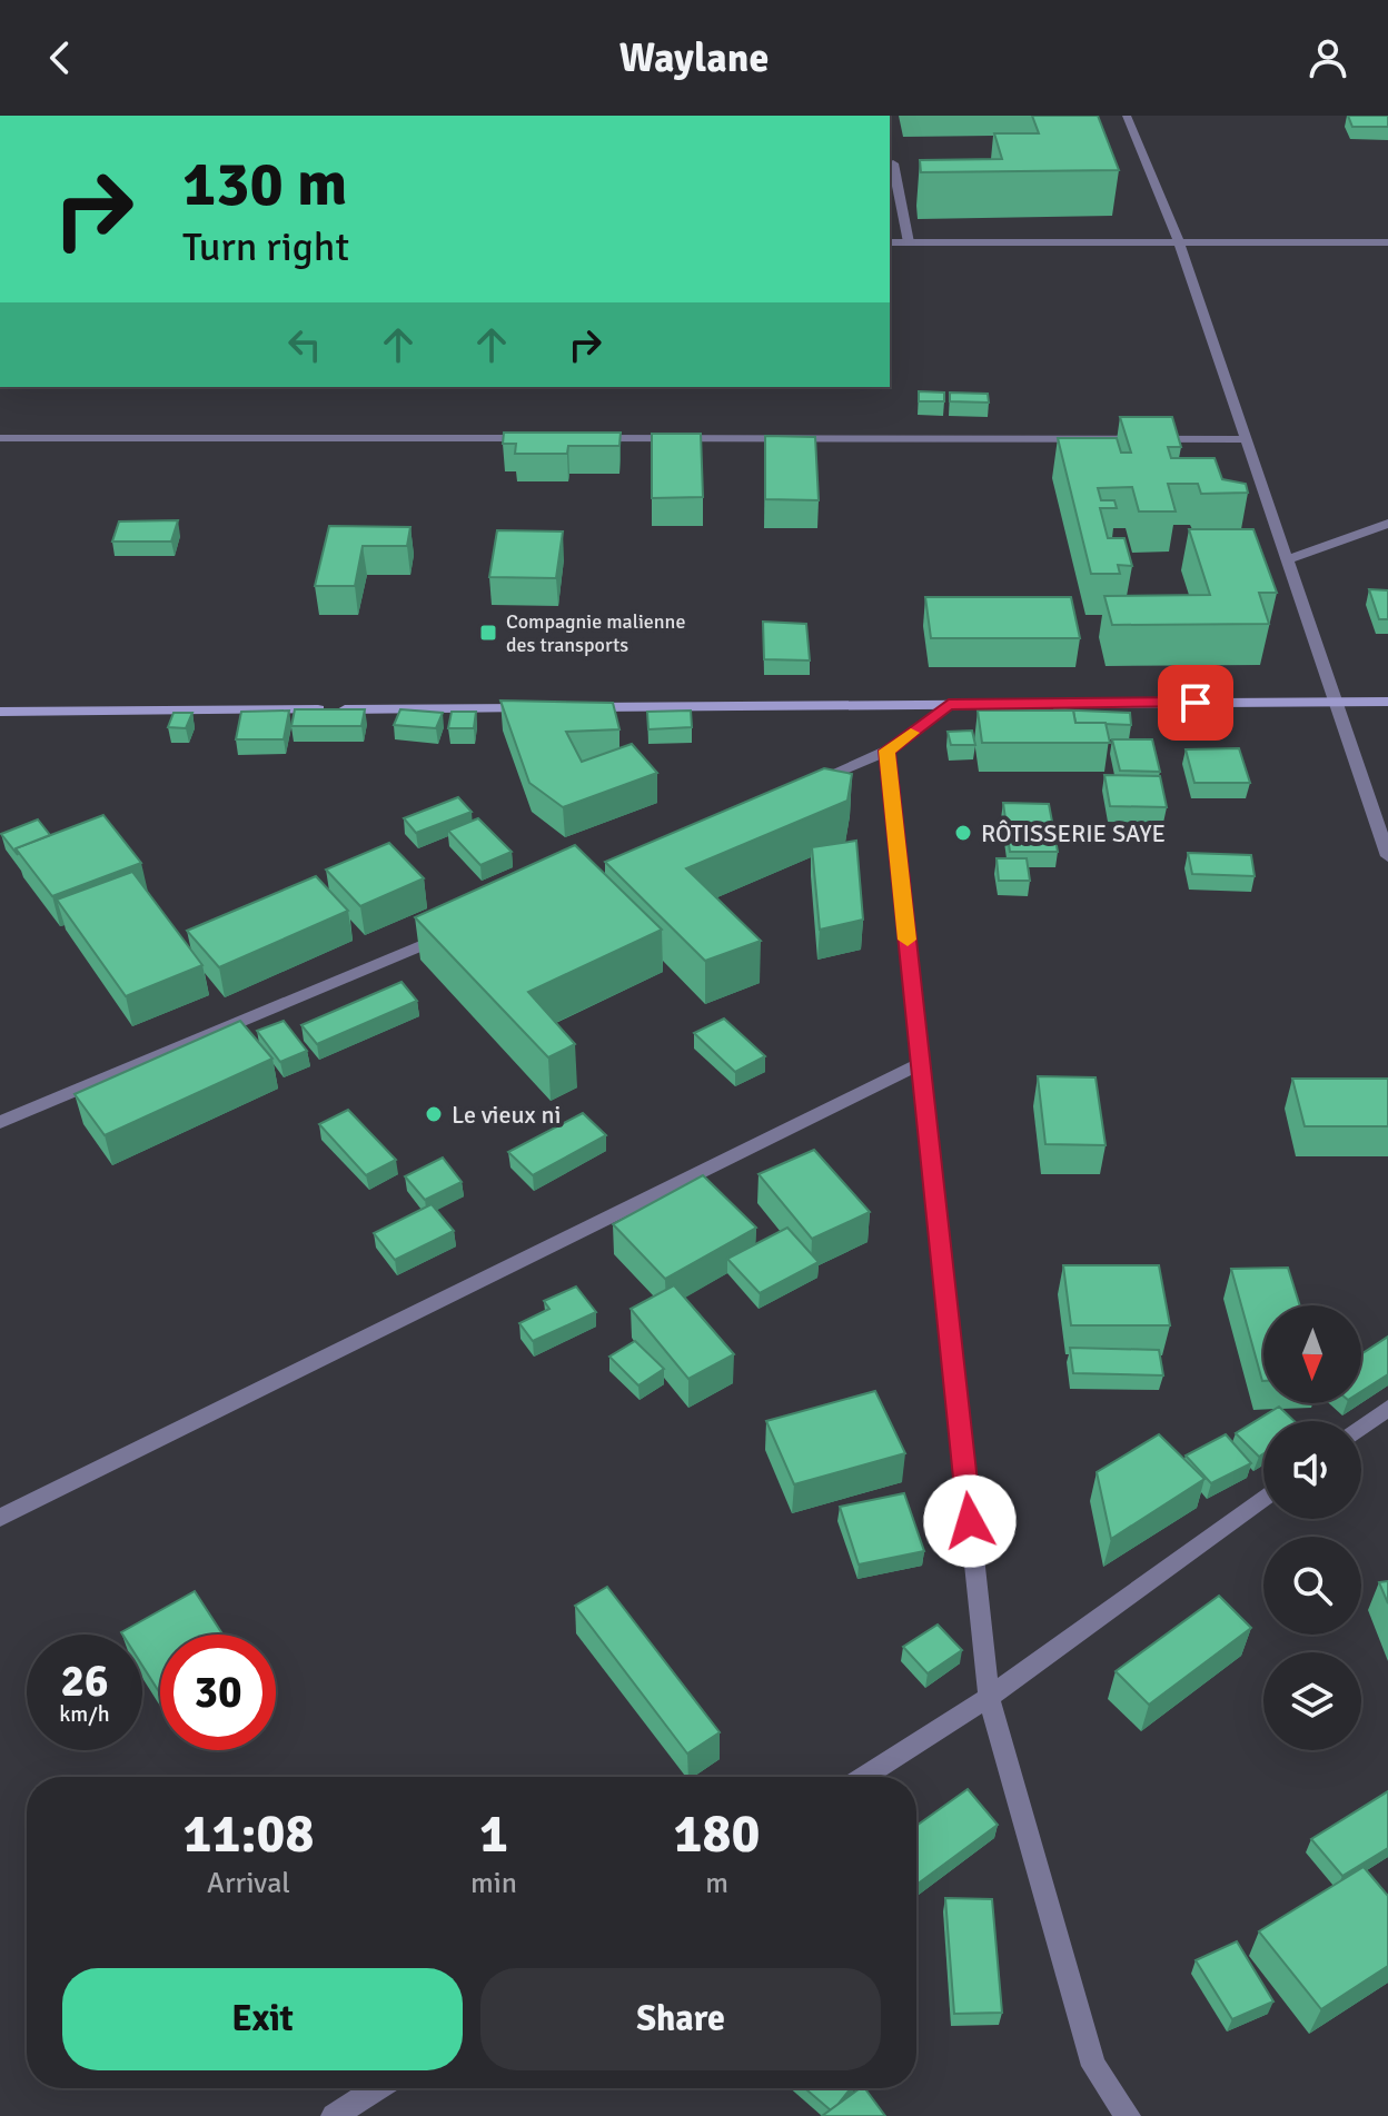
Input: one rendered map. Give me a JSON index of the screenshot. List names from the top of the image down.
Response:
{
  "places": {
    "transit": ["Compagnie malienne des transports"],
    "other": ["RÔTISSERIE SAYE", "Le vieux ni"]
  },
  "north": "bottom",
  "page": {
    "header": "Waylane",
    "turn": ["130 m", "Turn right"],
    "speed": "26 km/h",
    "limit": "30",
    "eta": [
      "11:08",
      "Arrival",
      "1",
      "min",
      "180",
      "m"
    ],
    "buttons": ["Exit", "Share"]
  }
}
